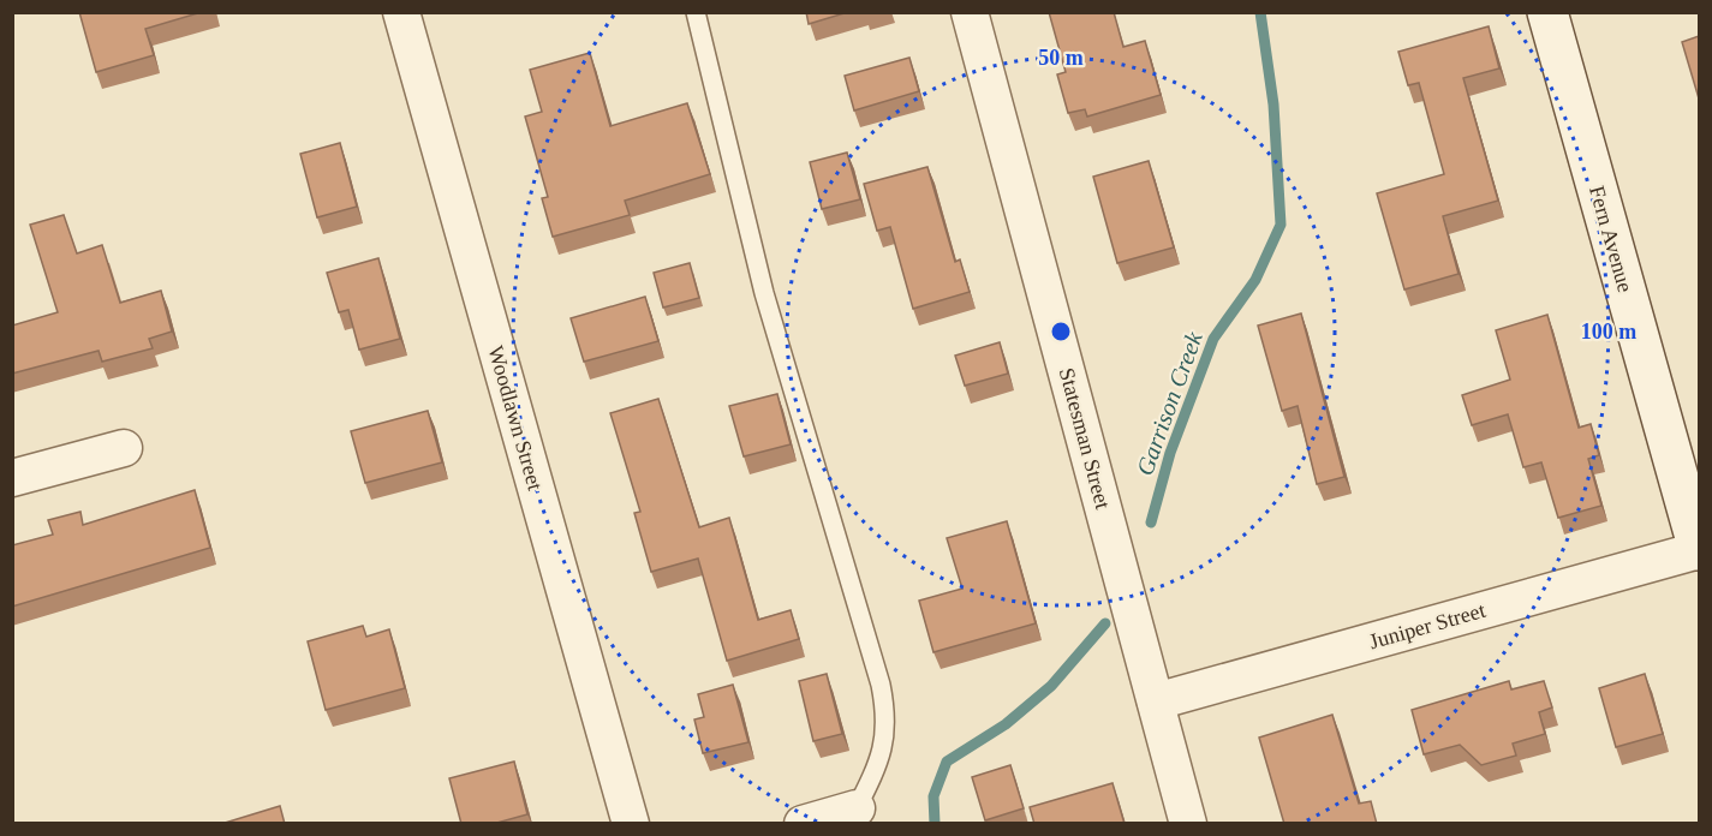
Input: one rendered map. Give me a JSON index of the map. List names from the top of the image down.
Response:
{
  "streets": {
    "main road": ["Fern Avenue"],
    "street": ["Woodlawn Street", "Statesman Street", "Juniper Street"]
  },
  "crossings": [
    ["Fern Avenue", "Juniper Street"],
    ["Statesman Street", "Juniper Street"]
  ],
  "water": ["Garrison Creek"],
  "rings": ["50 m", "100 m"]
}
